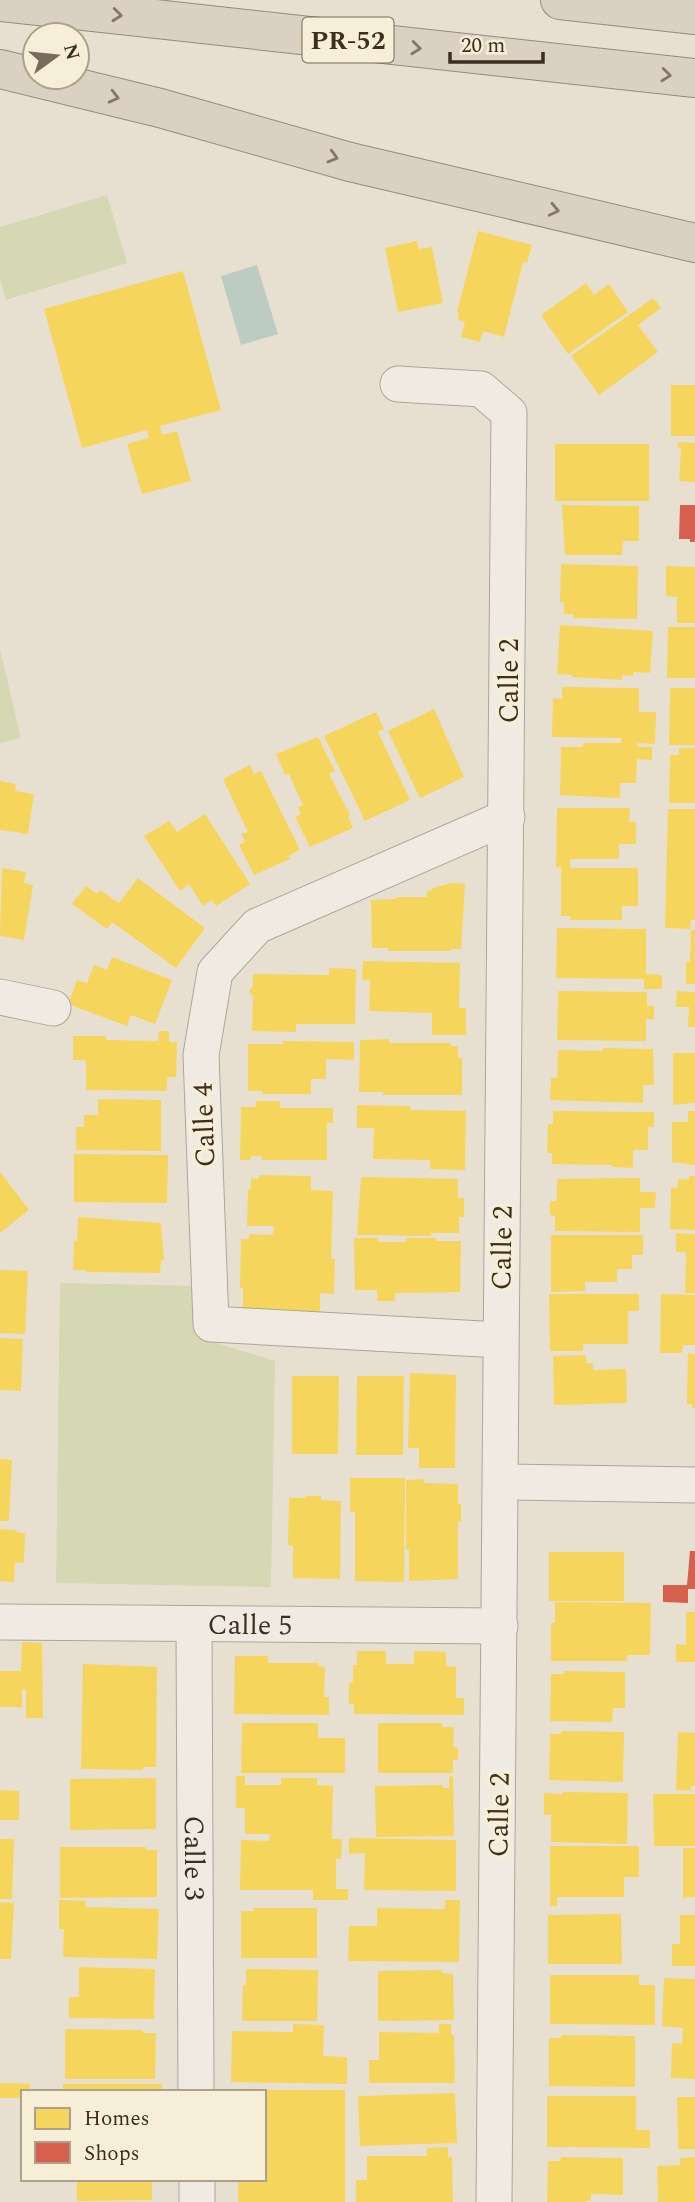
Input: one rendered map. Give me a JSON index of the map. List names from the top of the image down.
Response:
{
  "streets": {
    "highway": ["PR-52"],
    "street": [
      "Calle 2",
      "Calle 4",
      "Calle 5",
      "Calle 3"
    ]
  },
  "crossings": [
    ["Calle 2", "Calle 4"],
    ["Calle 2", "Calle 5"],
    ["Calle 5", "Calle 3"]
  ],
  "legend": ["Homes", "Shops"],
  "scale_bar": "20 m",
  "north": "right"
}
